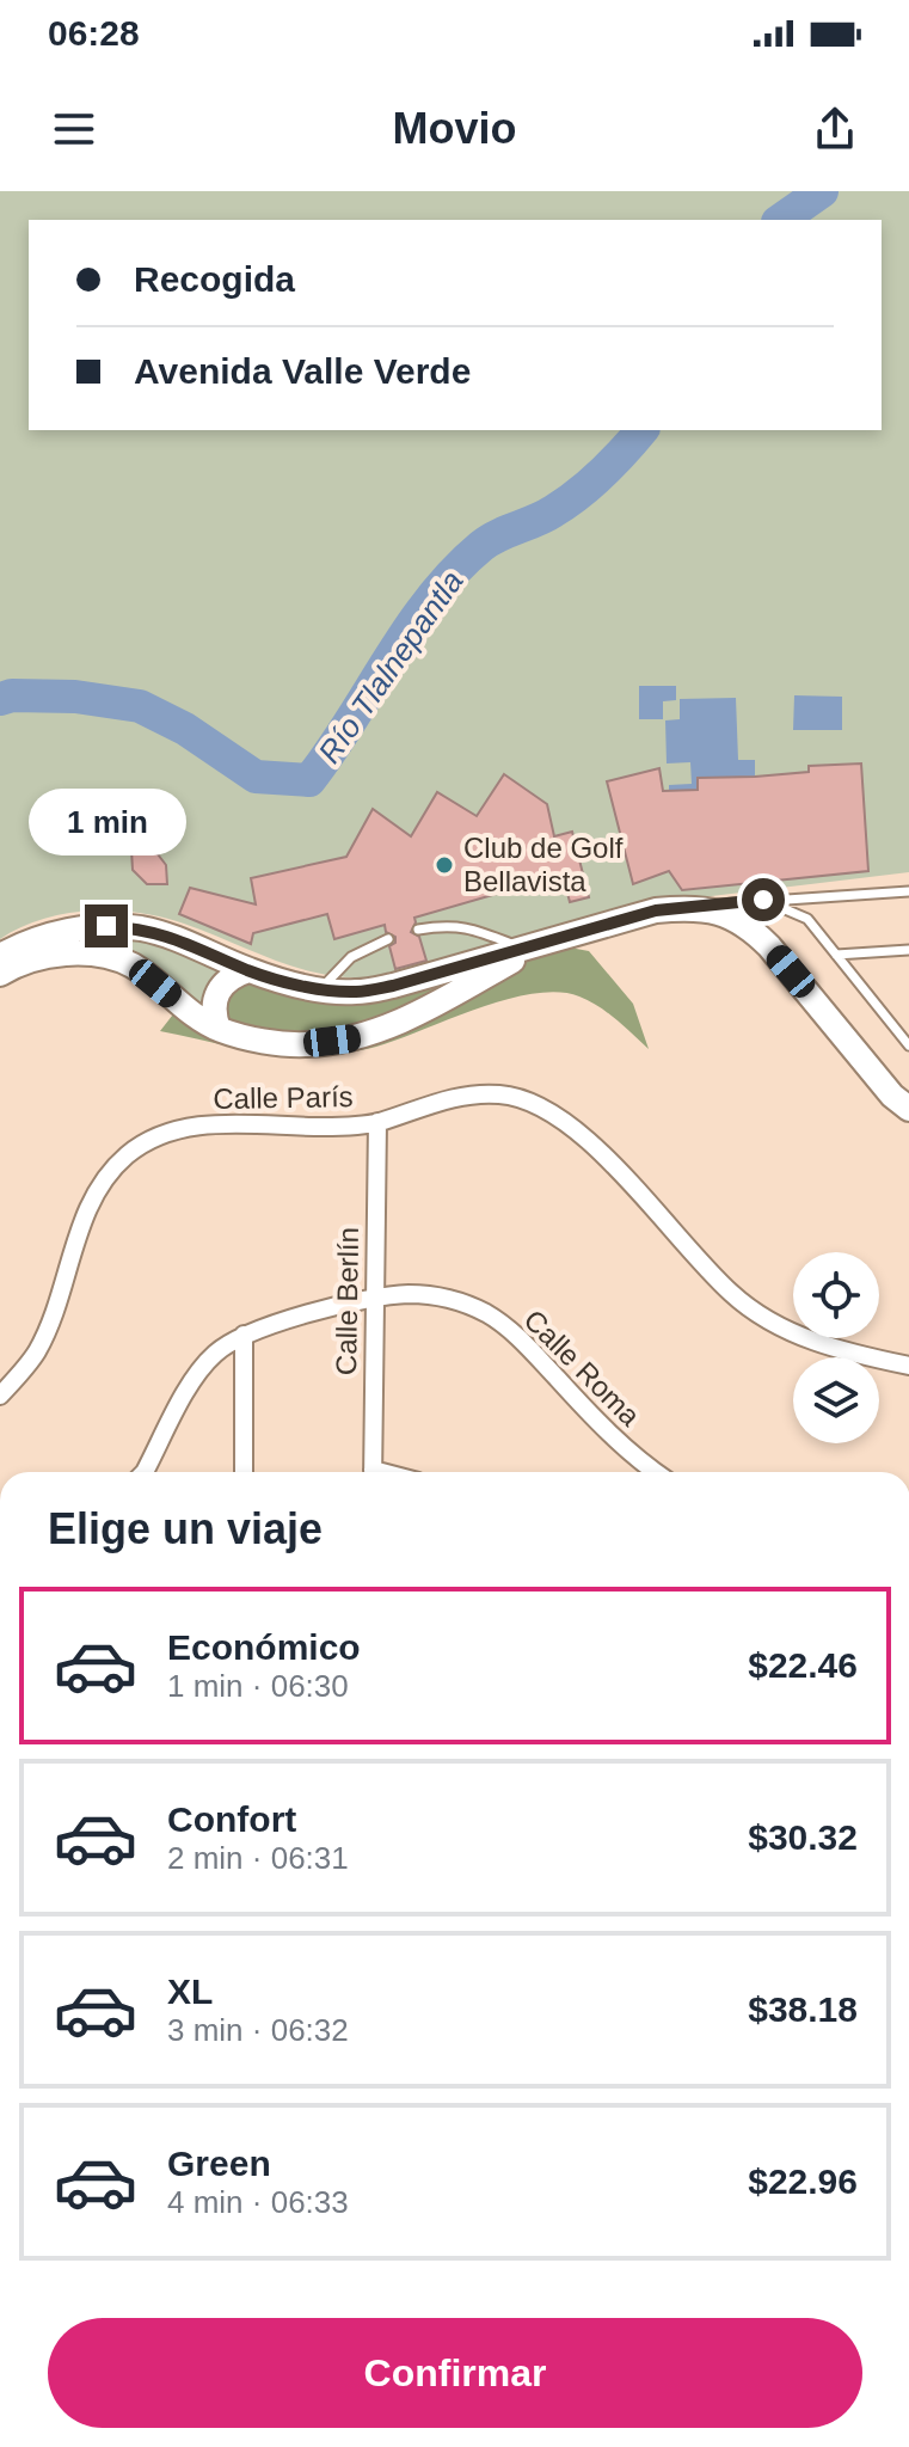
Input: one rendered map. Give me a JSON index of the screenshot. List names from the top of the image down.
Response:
{
  "streets": {
    "street": ["Calle París", "Calle Berlín", "Calle Roma"]
  },
  "crossings": [
    ["Calle París", "Calle Berlín"],
    ["Calle Berlín", "Calle Roma"]
  ],
  "water": ["Río Tlalnepantla"],
  "places": ["Club de Golf Bellavista"],
  "page": {
    "status": "06:28",
    "header": "Movio",
    "banner": ["Recogida", "Avenida Valle Verde"],
    "bubble": "1 min",
    "heading": "Elige un viaje",
    "list": [
      {
        "name": "Económico",
        "note": "1 min · 06:30",
        "value": "$22.46"
      },
      {
        "name": "Confort",
        "note": "2 min · 06:31",
        "value": "$30.32"
      },
      {
        "name": "XL",
        "note": "3 min · 06:32",
        "value": "$38.18"
      },
      {
        "name": "Green",
        "note": "4 min · 06:33",
        "value": "$22.96"
      }
    ],
    "buttons": "Confirmar"
  }
}
